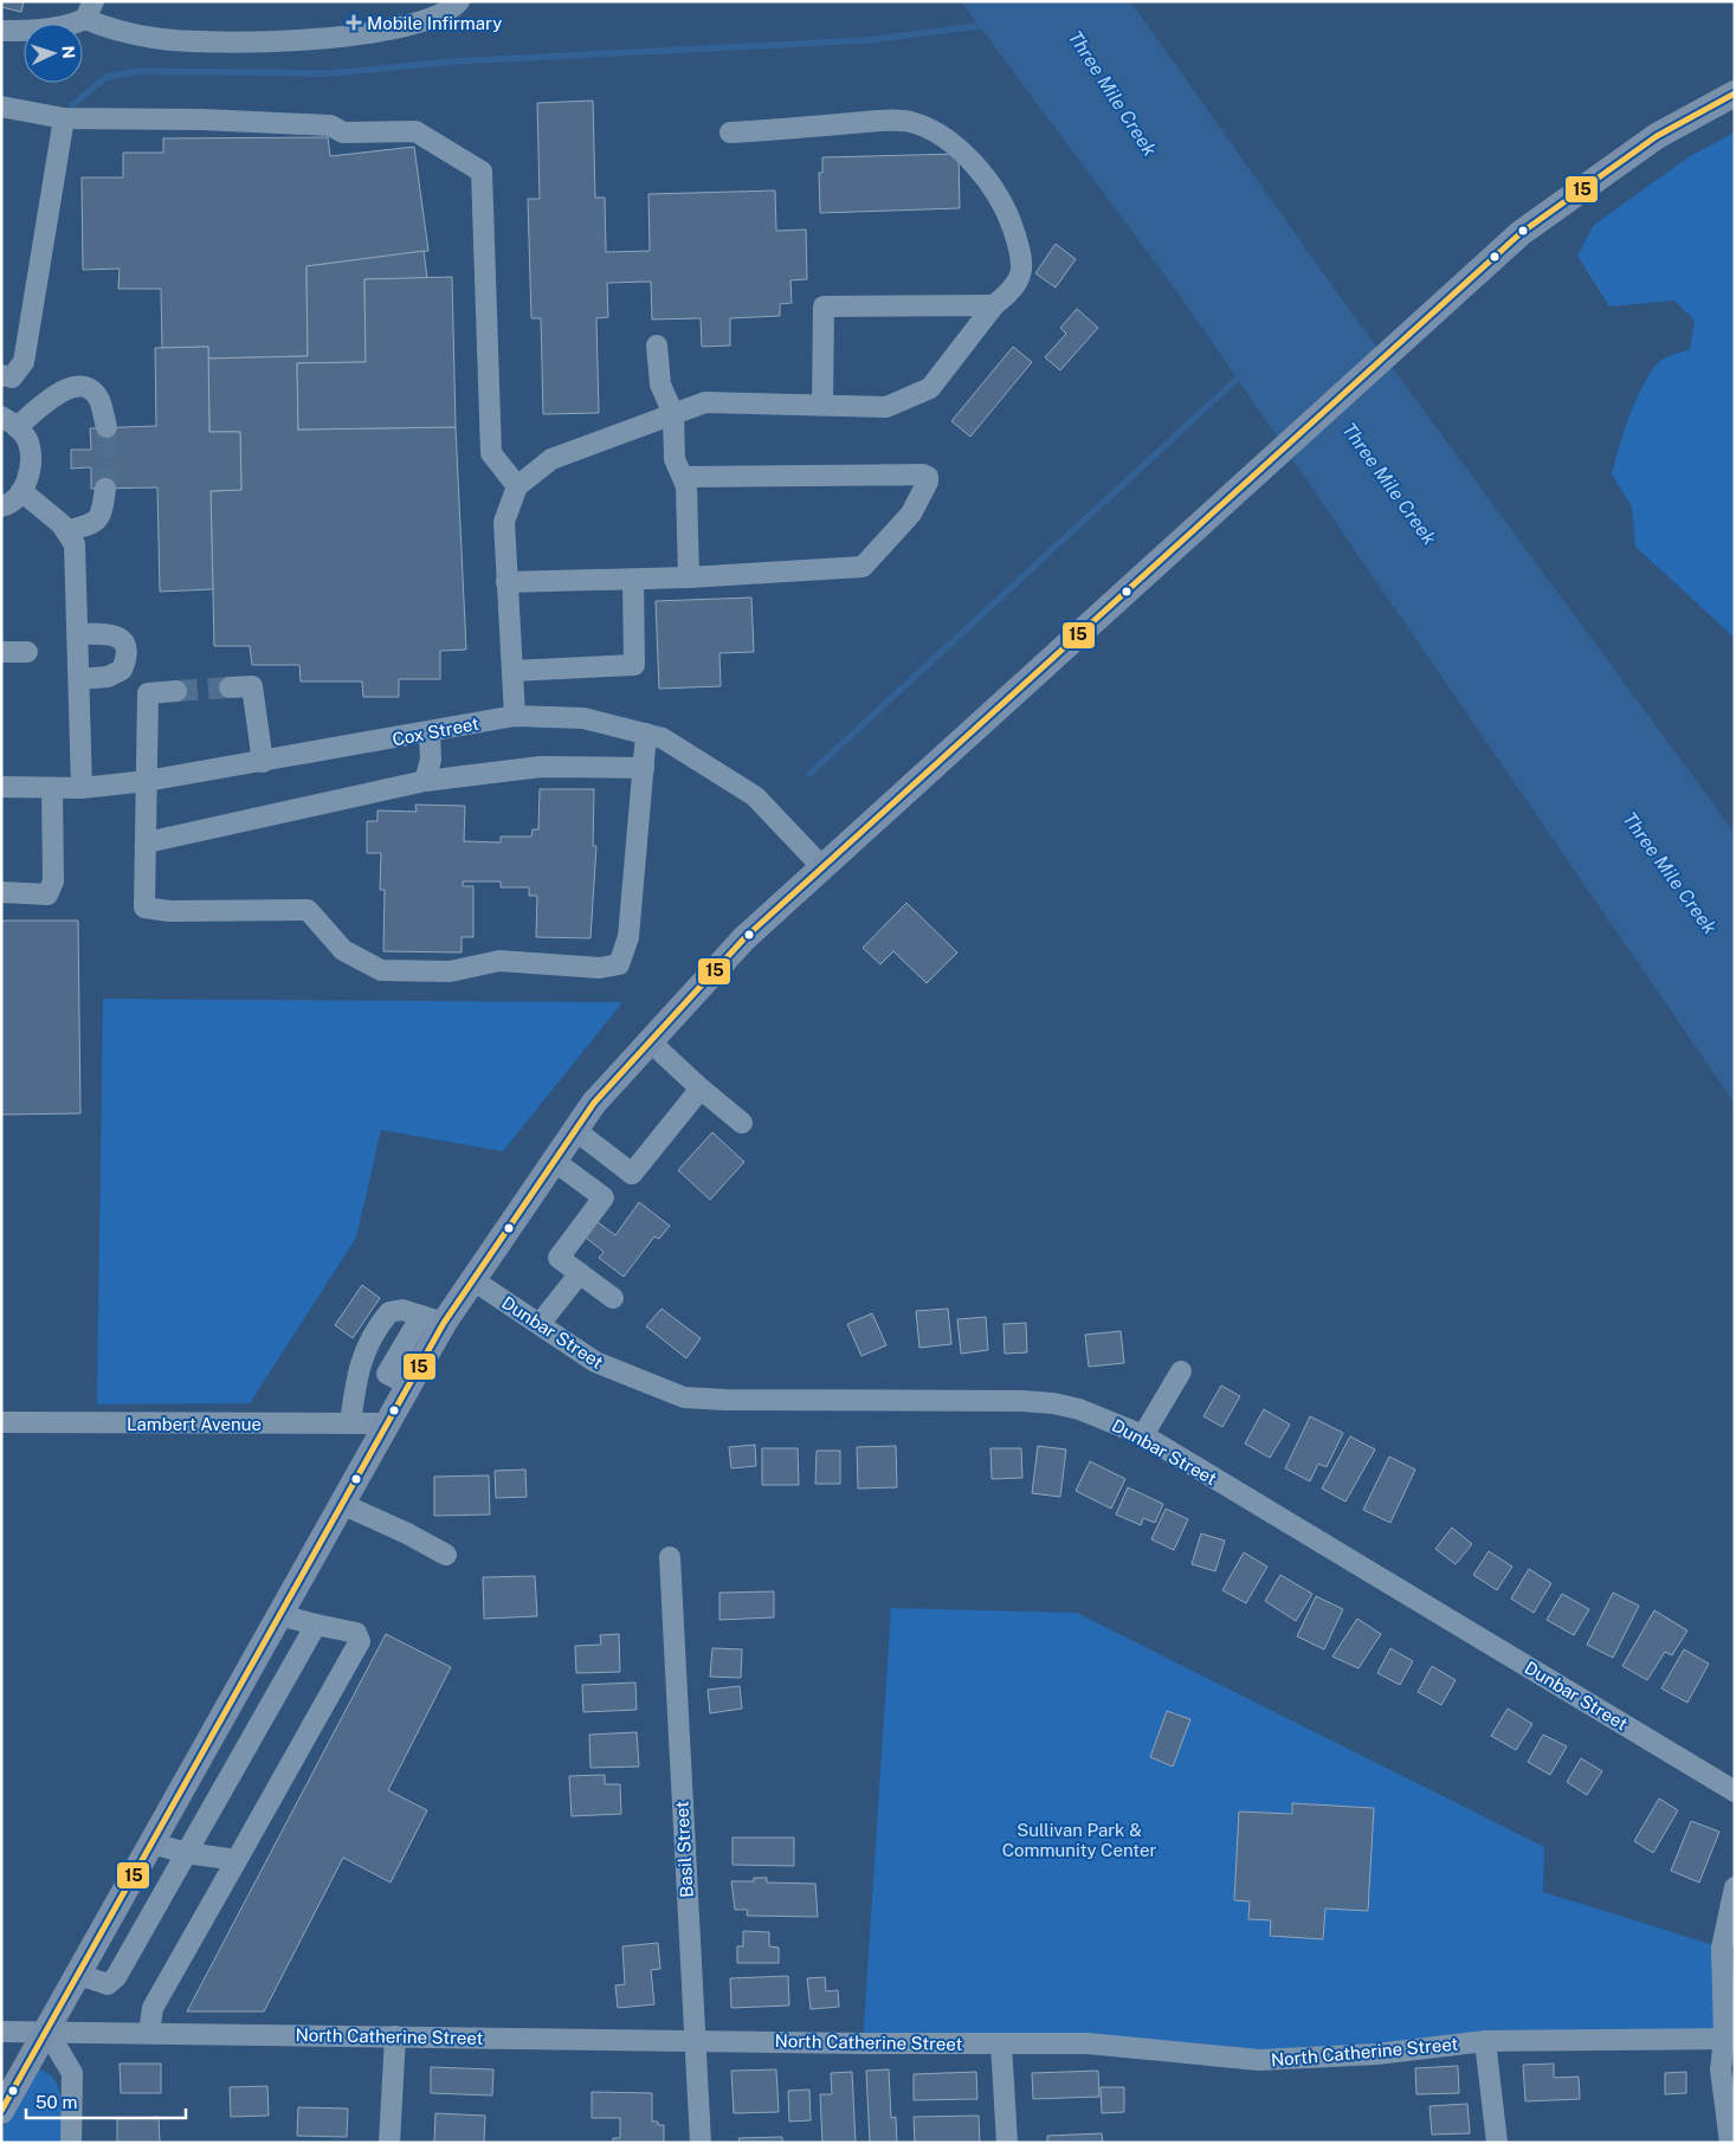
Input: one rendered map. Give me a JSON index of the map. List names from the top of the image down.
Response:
{
  "streets": {
    "street": [
      "Cox Street",
      "Dunbar Street",
      "Lambert Avenue",
      "Basil Street",
      "North Catherine Street"
    ]
  },
  "crossings": [
    ["Basil Street", "North Catherine Street"]
  ],
  "water": ["Three Mile Creek"],
  "parks": ["Sullivan Park & Community Center"],
  "places": {
    "health": ["Mobile Infirmary"]
  },
  "lines": ["transit line 15"],
  "scale_bar": "50 m",
  "north": "right"
}
